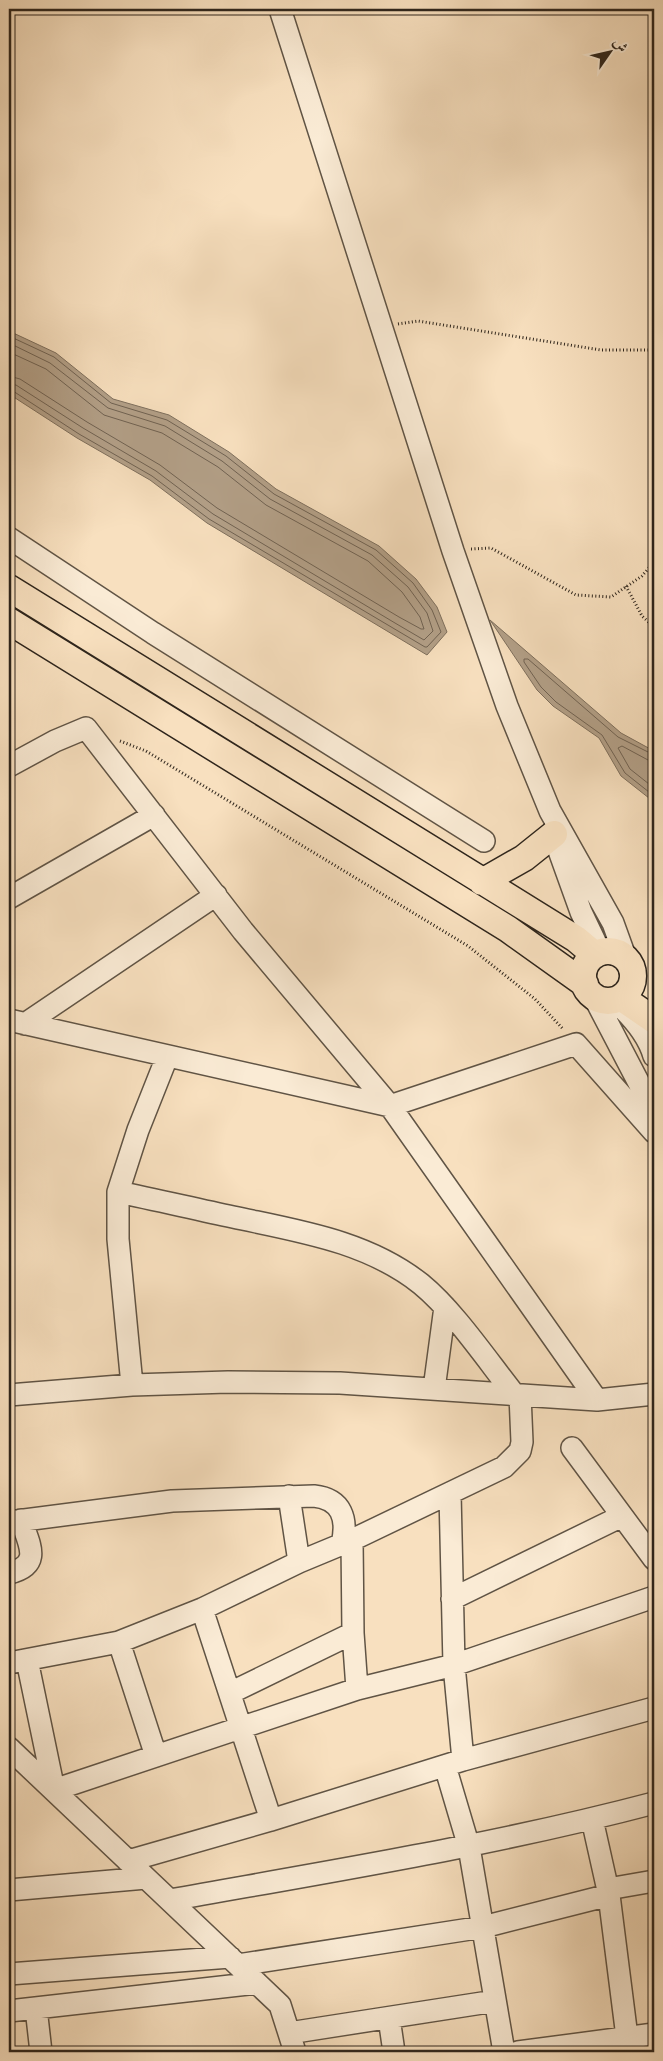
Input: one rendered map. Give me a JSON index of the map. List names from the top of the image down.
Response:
{
  "north": "top right"
}
